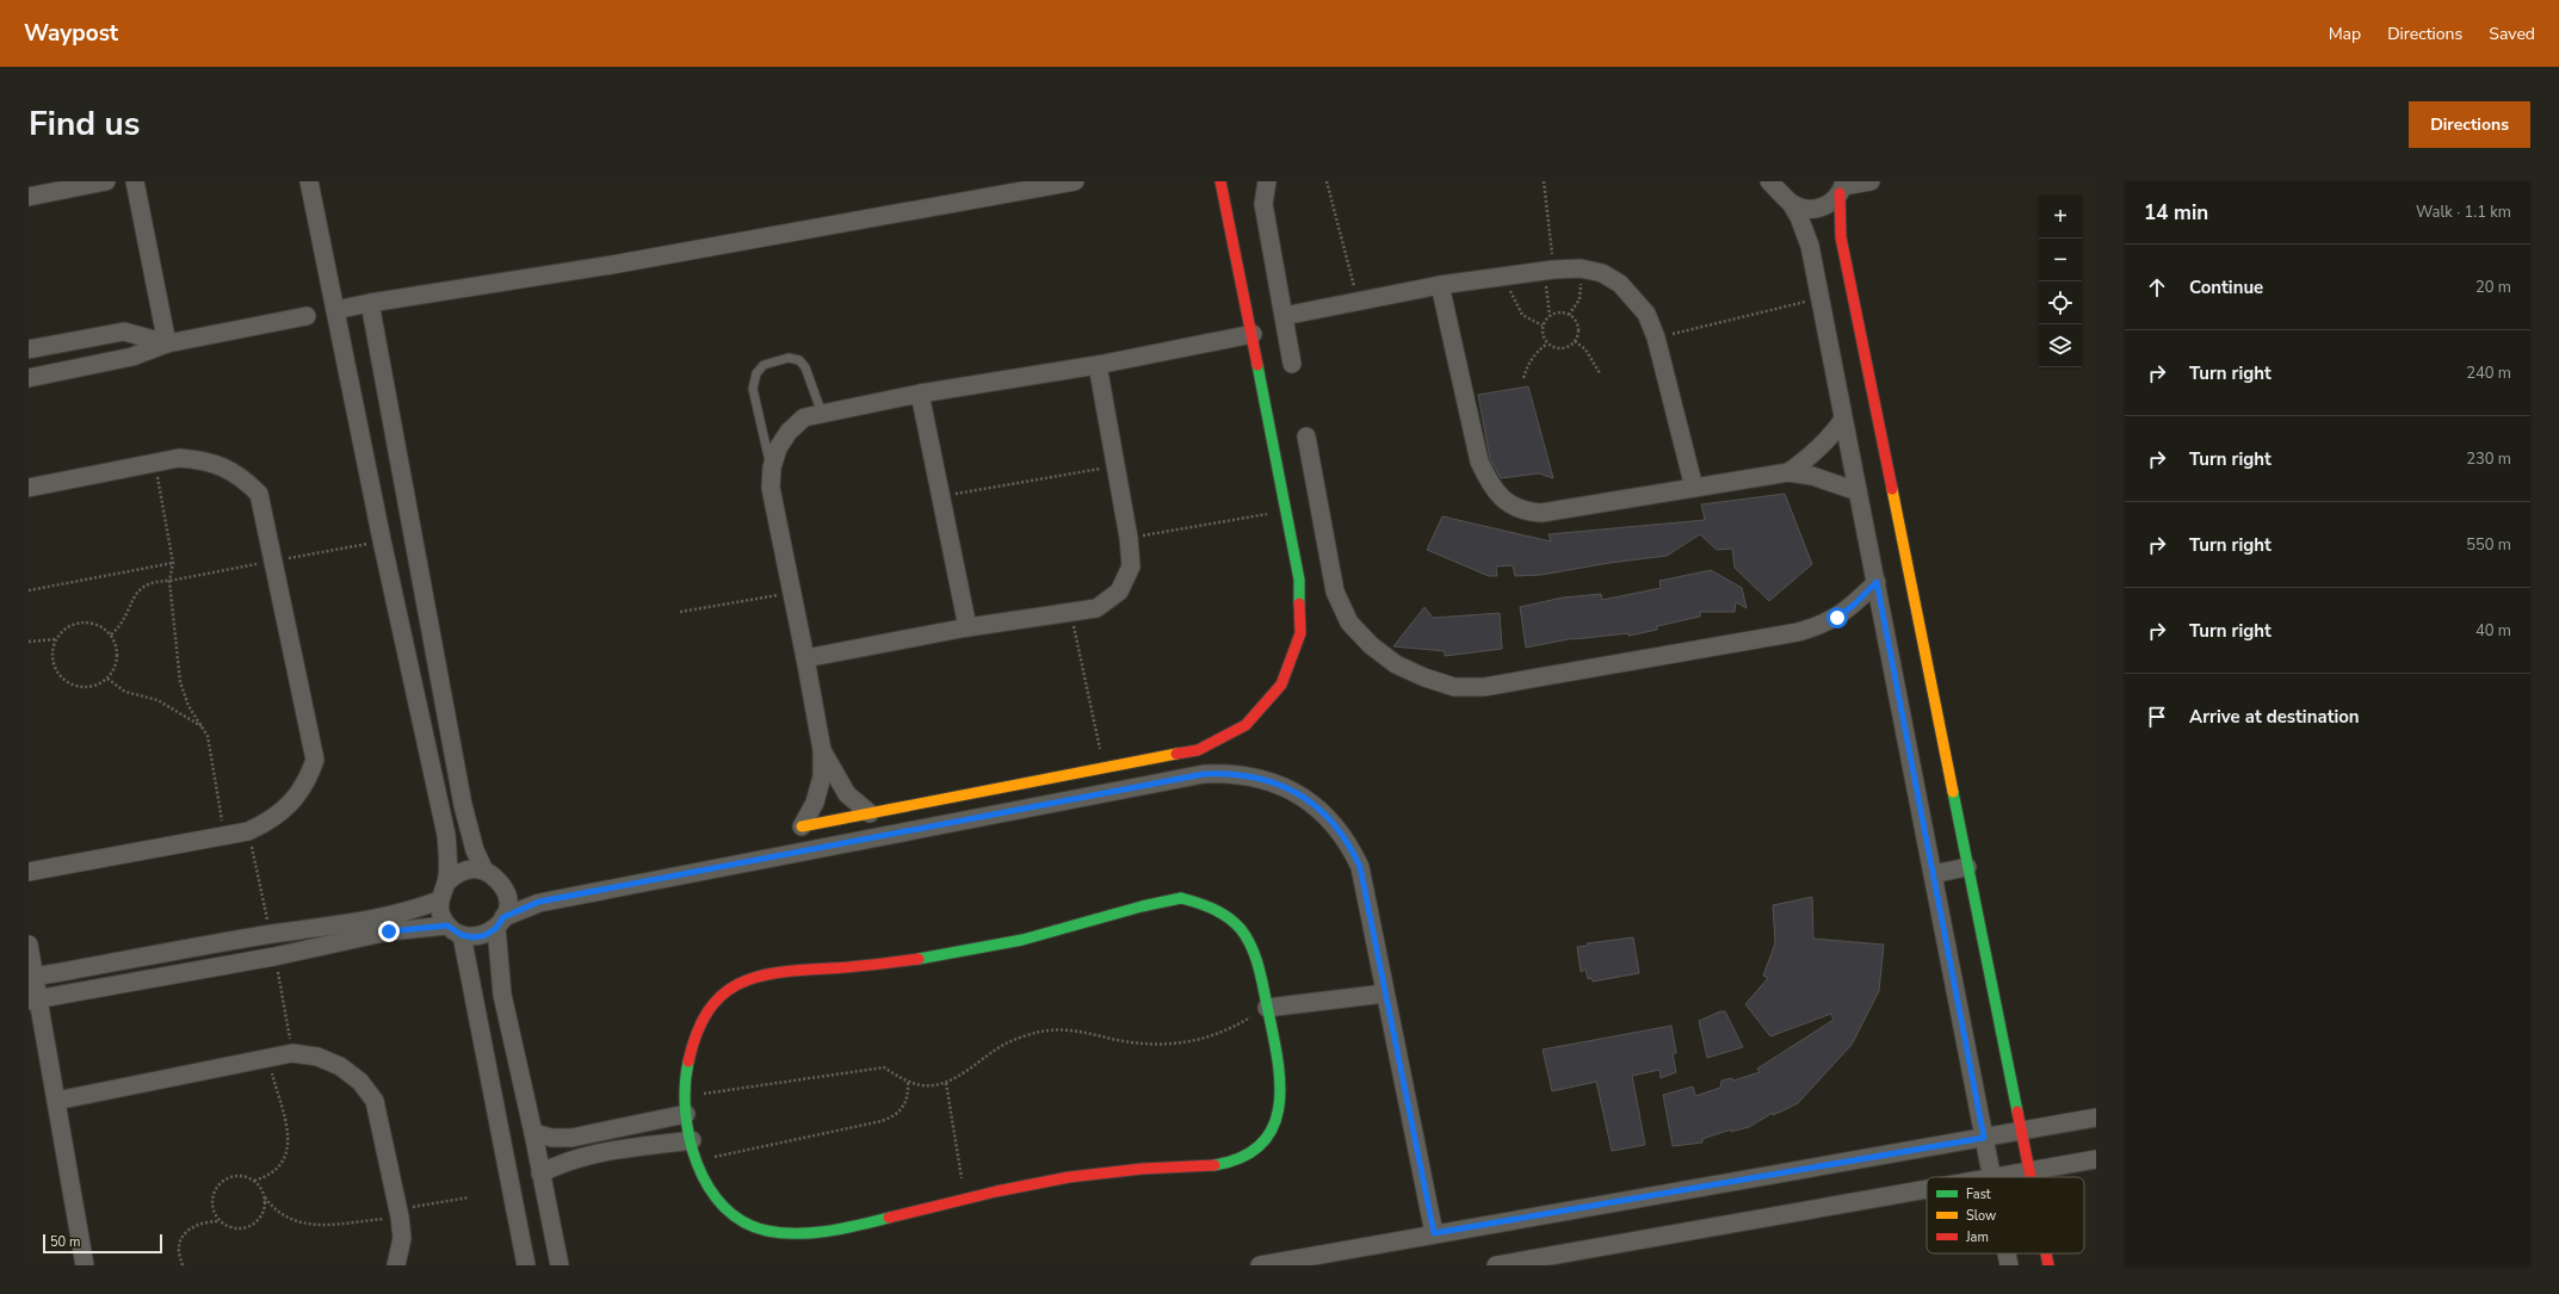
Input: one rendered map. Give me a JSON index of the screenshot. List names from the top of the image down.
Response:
{
  "legend": ["Fast", "Slow", "Jam"],
  "scale_bar": "50 m",
  "page": {
    "header": "Waypost",
    "nav": ["Map", "Directions", "Saved"],
    "title": "Find us",
    "buttons": "Directions",
    "heading": ["14 min", "Walk · 1.1 km"],
    "map_buttons": ["+", "−"],
    "list": [
      ["Continue", "20 m"],
      ["Turn right", "240 m"],
      ["Turn right", "230 m"],
      ["Turn right", "550 m"],
      ["Turn right", "40 m"],
      "Arrive at destination"
    ],
    "scale": "50 m"
  }
}
